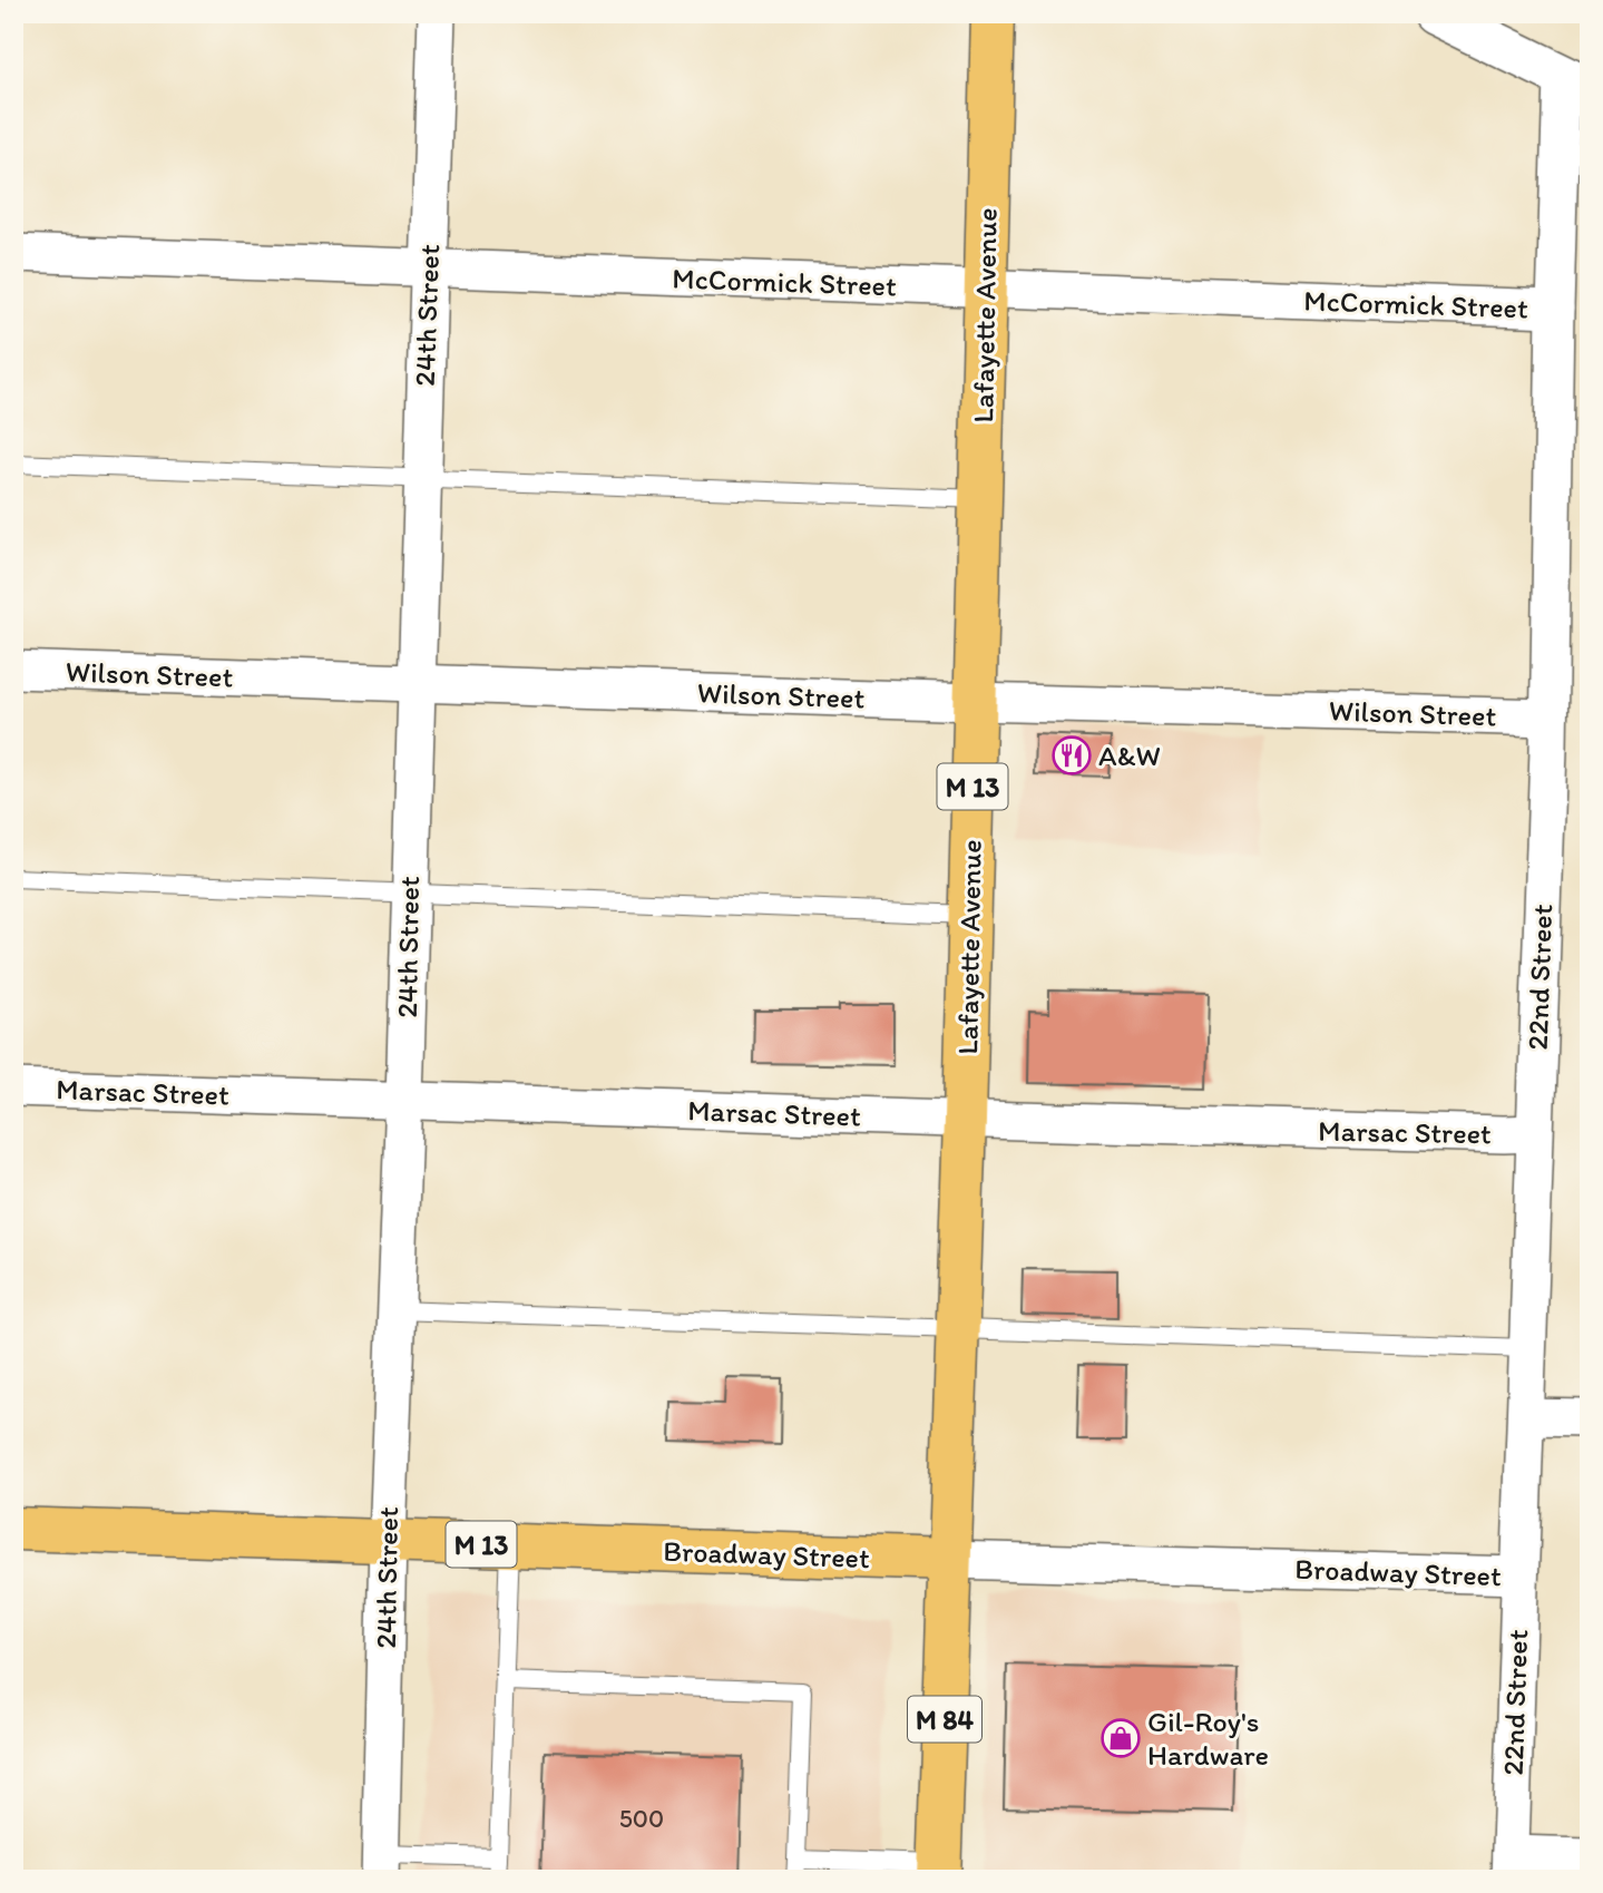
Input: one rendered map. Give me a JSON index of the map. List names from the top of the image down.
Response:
{
  "streets": {
    "main road": [
      "Lafayette Avenue",
      "M 13",
      "Broadway Street",
      "M 84"
    ],
    "street": [
      "McCormick Street",
      "24th Street",
      "Wilson Street",
      "22nd Street",
      "Marsac Street"
    ]
  },
  "crossings": [
    ["McCormick Street", "24th Street"],
    ["McCormick Street", "Lafayette Avenue"],
    ["McCormick Street", "22nd Street"],
    ["24th Street", "Wilson Street"],
    ["24th Street", "Marsac Street"],
    ["24th Street", "Broadway Street"],
    ["Lafayette Avenue", "Wilson Street"],
    ["Lafayette Avenue", "Marsac Street"],
    ["Lafayette Avenue", "Broadway Street"],
    ["Wilson Street", "22nd Street"],
    ["22nd Street", "Marsac Street"],
    ["22nd Street", "Broadway Street"]
  ],
  "places": {
    "restaurant": ["A&W"],
    "shop": ["Gil-Roy's Hardware"]
  },
  "house_numbers": ["500"]
}
